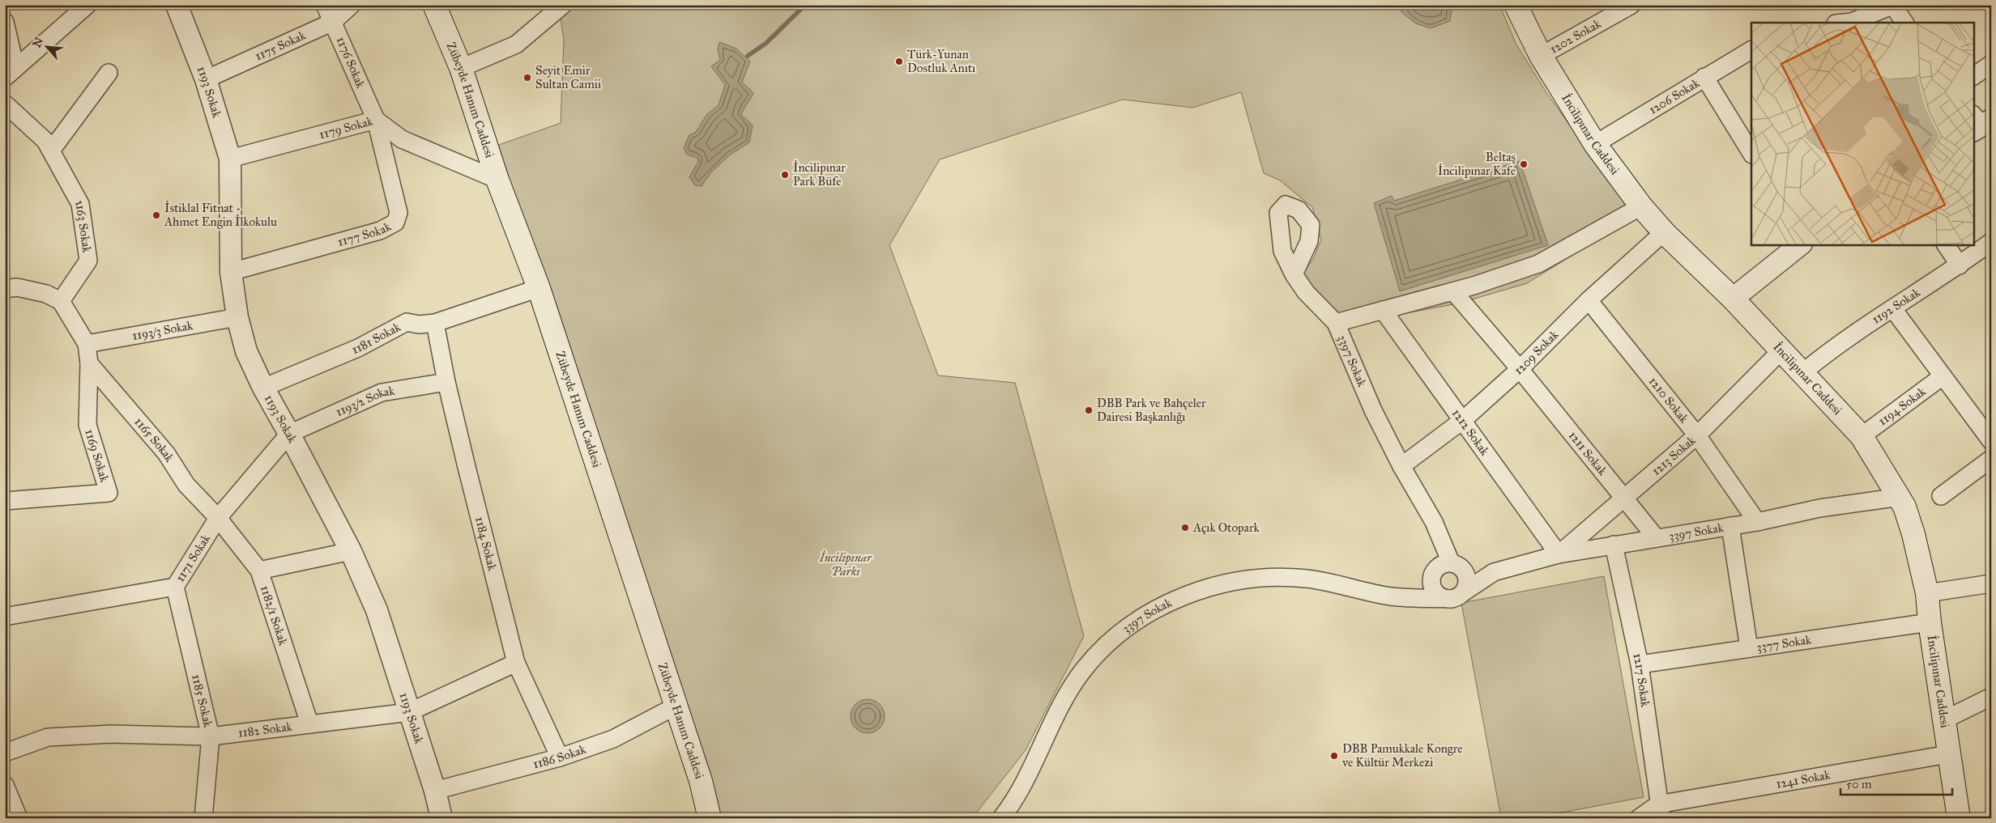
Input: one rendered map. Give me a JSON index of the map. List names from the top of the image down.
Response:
{
  "streets": {
    "main road": ["Zübeyde Hanım Caddesi", "İncilipınar Caddesi"],
    "street": [
      "1202 Sokak",
      "1175 Sokak",
      "1176 Sokak",
      "1193 Sokak",
      "1206 Sokak",
      "1179 Sokak",
      "1163 Sokak",
      "1177 Sokak",
      "1192 Sokak",
      "1193/3 Sokak",
      "1181 Sokak",
      "1209 Sokak",
      "3397 Sokak",
      "1210 Sokak",
      "1193/2 Sokak",
      "1194 Sokak",
      "1212 Sokak",
      "1165 Sokak",
      "1211 Sokak",
      "1169 Sokak",
      "1213 Sokak",
      "1184 Sokak",
      "1171 Sokak",
      "1182/1 Sokak",
      "3377 Sokak",
      "1217 Sokak",
      "1185 Sokak",
      "1182 Sokak",
      "1186 Sokak",
      "1241 Sokak"
    ]
  },
  "crossings": [
    ["1202 Sokak", "İncilipınar Caddesi"],
    ["1175 Sokak", "1176 Sokak"],
    ["1175 Sokak", "1193 Sokak"],
    ["1176 Sokak", "1179 Sokak"],
    ["1176 Sokak", "1177 Sokak"],
    ["1193 Sokak", "1179 Sokak"],
    ["1193 Sokak", "1177 Sokak"],
    ["1193 Sokak", "1193/3 Sokak"],
    ["1193 Sokak", "1181 Sokak"],
    ["1193 Sokak", "1193/2 Sokak"],
    ["1193 Sokak", "1171 Sokak"],
    ["1193 Sokak", "1182 Sokak"],
    ["1193 Sokak", "1186 Sokak"],
    ["1206 Sokak", "İncilipınar Caddesi"],
    ["Zübeyde Hanım Caddesi", "1179 Sokak"],
    ["Zübeyde Hanım Caddesi", "1181 Sokak"],
    ["Zübeyde Hanım Caddesi", "1186 Sokak"],
    ["1179 Sokak", "1177 Sokak"],
    ["İncilipınar Caddesi", "1192 Sokak"],
    ["İncilipınar Caddesi", "1209 Sokak"],
    ["İncilipınar Caddesi", "3397 Sokak"],
    ["İncilipınar Caddesi", "1194 Sokak"],
    ["İncilipınar Caddesi", "1213 Sokak"],
    ["İncilipınar Caddesi", "3377 Sokak"],
    ["İncilipınar Caddesi", "1241 Sokak"],
    ["1181 Sokak", "1184 Sokak"],
    ["1209 Sokak", "3397 Sokak"],
    ["1209 Sokak", "1210 Sokak"],
    ["1209 Sokak", "1212 Sokak"],
    ["1209 Sokak", "1211 Sokak"],
    ["3397 Sokak", "1210 Sokak"],
    ["3397 Sokak", "1212 Sokak"],
    ["3397 Sokak", "1211 Sokak"],
    ["3397 Sokak", "1213 Sokak"],
    ["3397 Sokak", "1217 Sokak"],
    ["1210 Sokak", "1213 Sokak"],
    ["1193/2 Sokak", "1184 Sokak"],
    ["1193/2 Sokak", "1171 Sokak"],
    ["1212 Sokak", "1213 Sokak"],
    ["1165 Sokak", "1169 Sokak"],
    ["1165 Sokak", "1171 Sokak"],
    ["1165 Sokak", "1182/1 Sokak"],
    ["1211 Sokak", "1213 Sokak"],
    ["1184 Sokak", "1182 Sokak"],
    ["1184 Sokak", "1186 Sokak"],
    ["1171 Sokak", "1182/1 Sokak"],
    ["1171 Sokak", "1185 Sokak"],
    ["1182/1 Sokak", "1182 Sokak"],
    ["3377 Sokak", "1217 Sokak"],
    ["1217 Sokak", "1241 Sokak"],
    ["1185 Sokak", "1182 Sokak"]
  ],
  "parks": ["İncilipınar Parkı"],
  "places": [
    "Türk-Yunan Dostluk Anıtı",
    "Seyit Emir Sultan Camii",
    "Beltaş İncilipınar Kafe",
    "İncilipınar Park Büfe",
    "İstiklal Fitnat - Ahmet Engin İlkokulu",
    "DBB Park ve Bahçeler Dairesi Başkanlığı",
    "Açık Otopark",
    "DBB Pamukkale Kongre ve Kültür Merkezi"
  ],
  "scale_bar": "50 m",
  "north": "top left"
}
